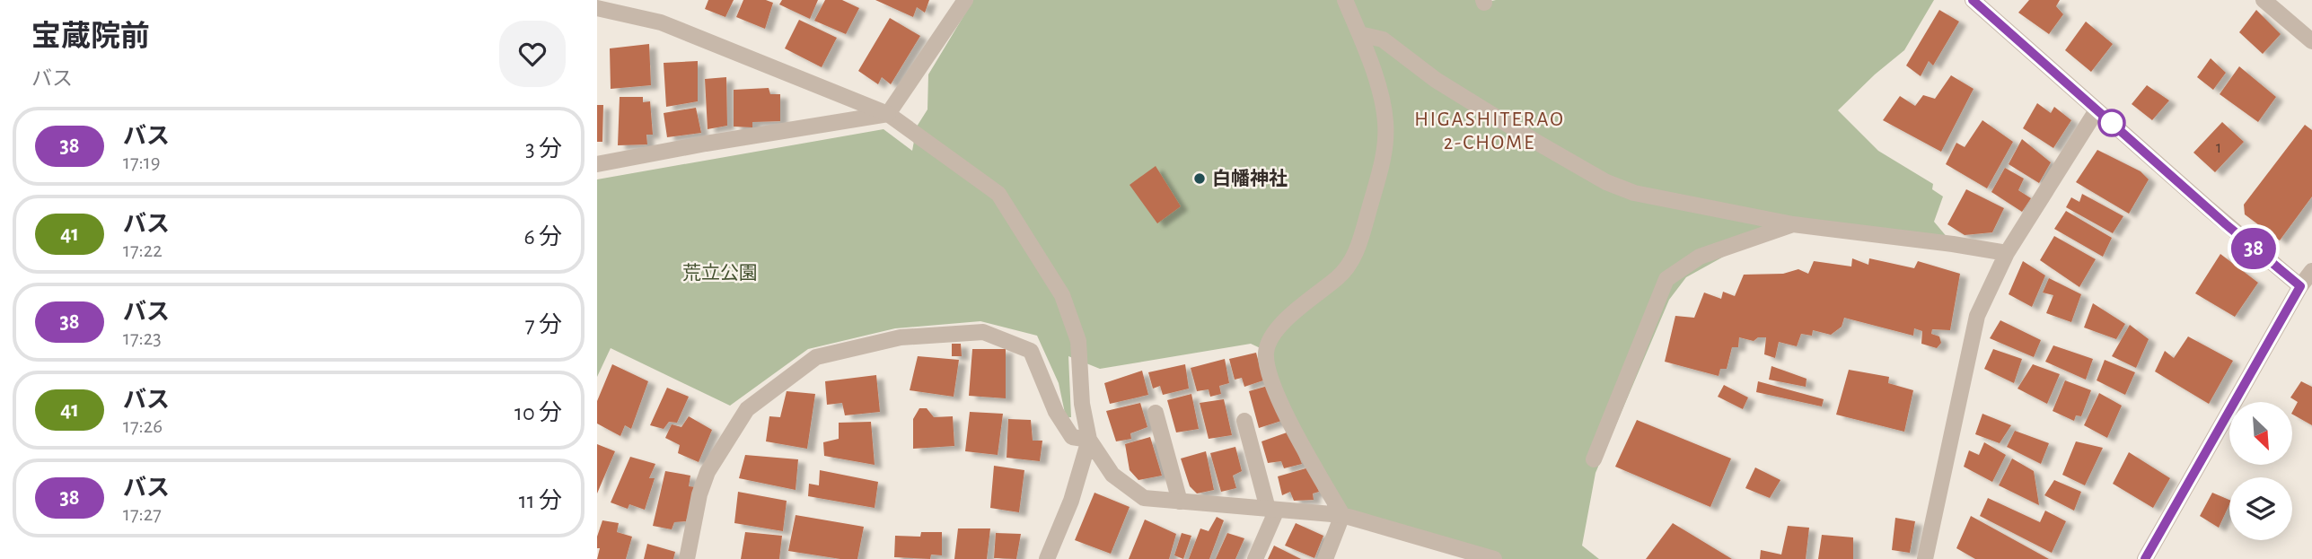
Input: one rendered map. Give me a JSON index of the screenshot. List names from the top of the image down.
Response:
{
  "districts": ["HIGASHITERAO 2-CHOME"],
  "parks": ["荒立公園"],
  "places": ["白幡神社"],
  "lines": ["bus line 38"],
  "house_numbers": ["1"],
  "north": "bottom right",
  "page": {
    "heading": ["宝蔵院前", "バス"],
    "on_map": "38",
    "list": [
      {
        "mark": "38",
        "name": "バス",
        "note": "17:19",
        "value": "3 分"
      },
      {
        "mark": "41",
        "name": "バス",
        "note": "17:22",
        "value": "6 分"
      },
      {
        "mark": "38",
        "name": "バス",
        "note": "17:23",
        "value": "7 分"
      },
      {
        "mark": "41",
        "name": "バス",
        "note": "17:26",
        "value": "10 分"
      },
      {
        "mark": "38",
        "name": "バス",
        "note": "17:27",
        "value": "11 分"
      }
    ]
  }
}
